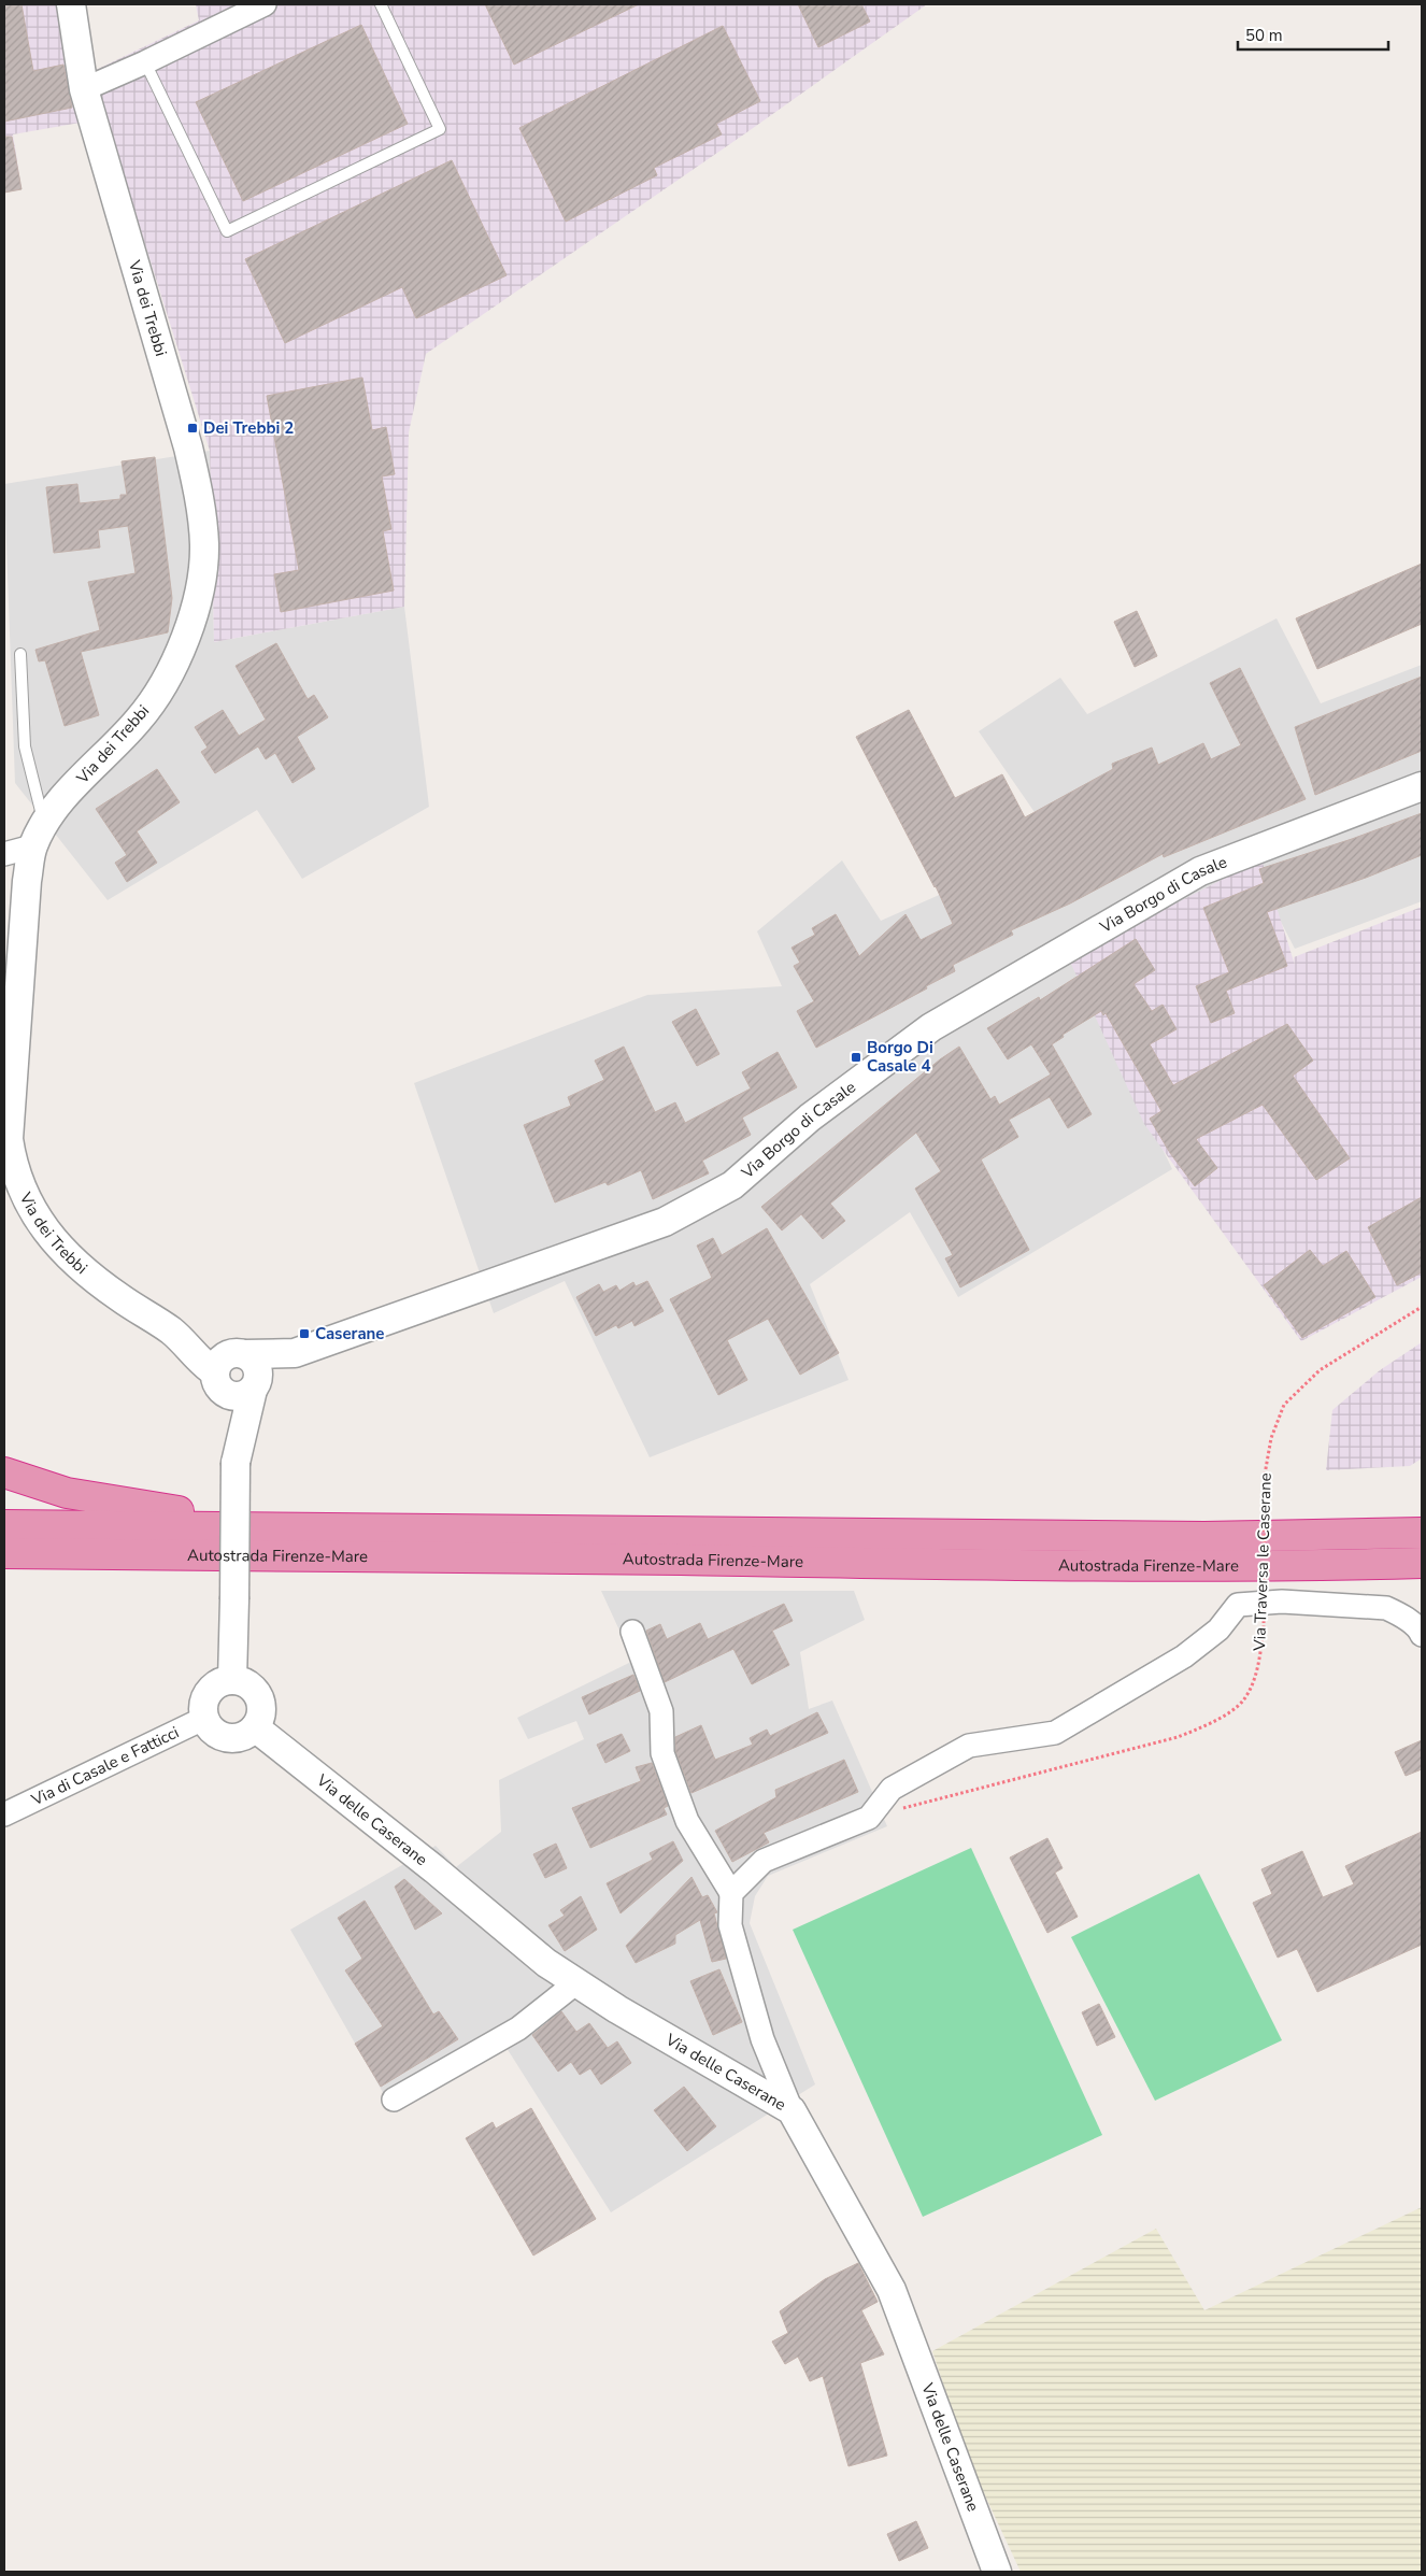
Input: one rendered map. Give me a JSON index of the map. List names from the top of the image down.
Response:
{
  "streets": {
    "highway": ["Autostrada Firenze-Mare"],
    "street": [
      "Via dei Trebbi",
      "Via Borgo di Casale",
      "Via di Casale e Fatticci",
      "Via delle Caserane"
    ],
    "path": ["Via Traversa le Caserane"]
  },
  "crossings": [
    ["Via dei Trebbi", "Via Borgo di Casale"],
    ["Via di Casale e Fatticci", "Via delle Caserane"]
  ],
  "places": {
    "transit": ["Dei Trebbi 2", "Borgo Di Casale 4", "Caserane"]
  },
  "scale_bar": "50 m"
}
